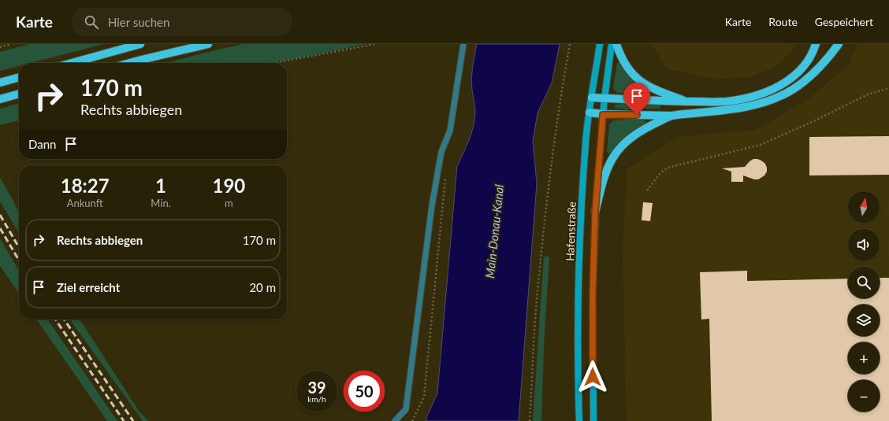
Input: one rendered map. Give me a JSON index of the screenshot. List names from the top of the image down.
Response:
{
  "streets": {
    "main road": ["Hafenstraße"]
  },
  "water": ["Main-Donau-Kanal"],
  "north": "top",
  "page": {
    "header": "Karte",
    "search": "Hier suchen",
    "nav": ["Karte", "Route", "Gespeichert"],
    "turn": ["170 m", "Rechts abbiegen"],
    "then": "Dann",
    "eta": [
      "18:27",
      "Ankunft",
      "1",
      "Min.",
      "190",
      "m"
    ],
    "map_buttons": ["+", "−"],
    "list": [
      {
        "name": "Rechts abbiegen",
        "value": "170 m"
      },
      {
        "name": "Ziel erreicht",
        "value": "20 m"
      }
    ],
    "speed": "39 km/h",
    "limit": "50"
  }
}
